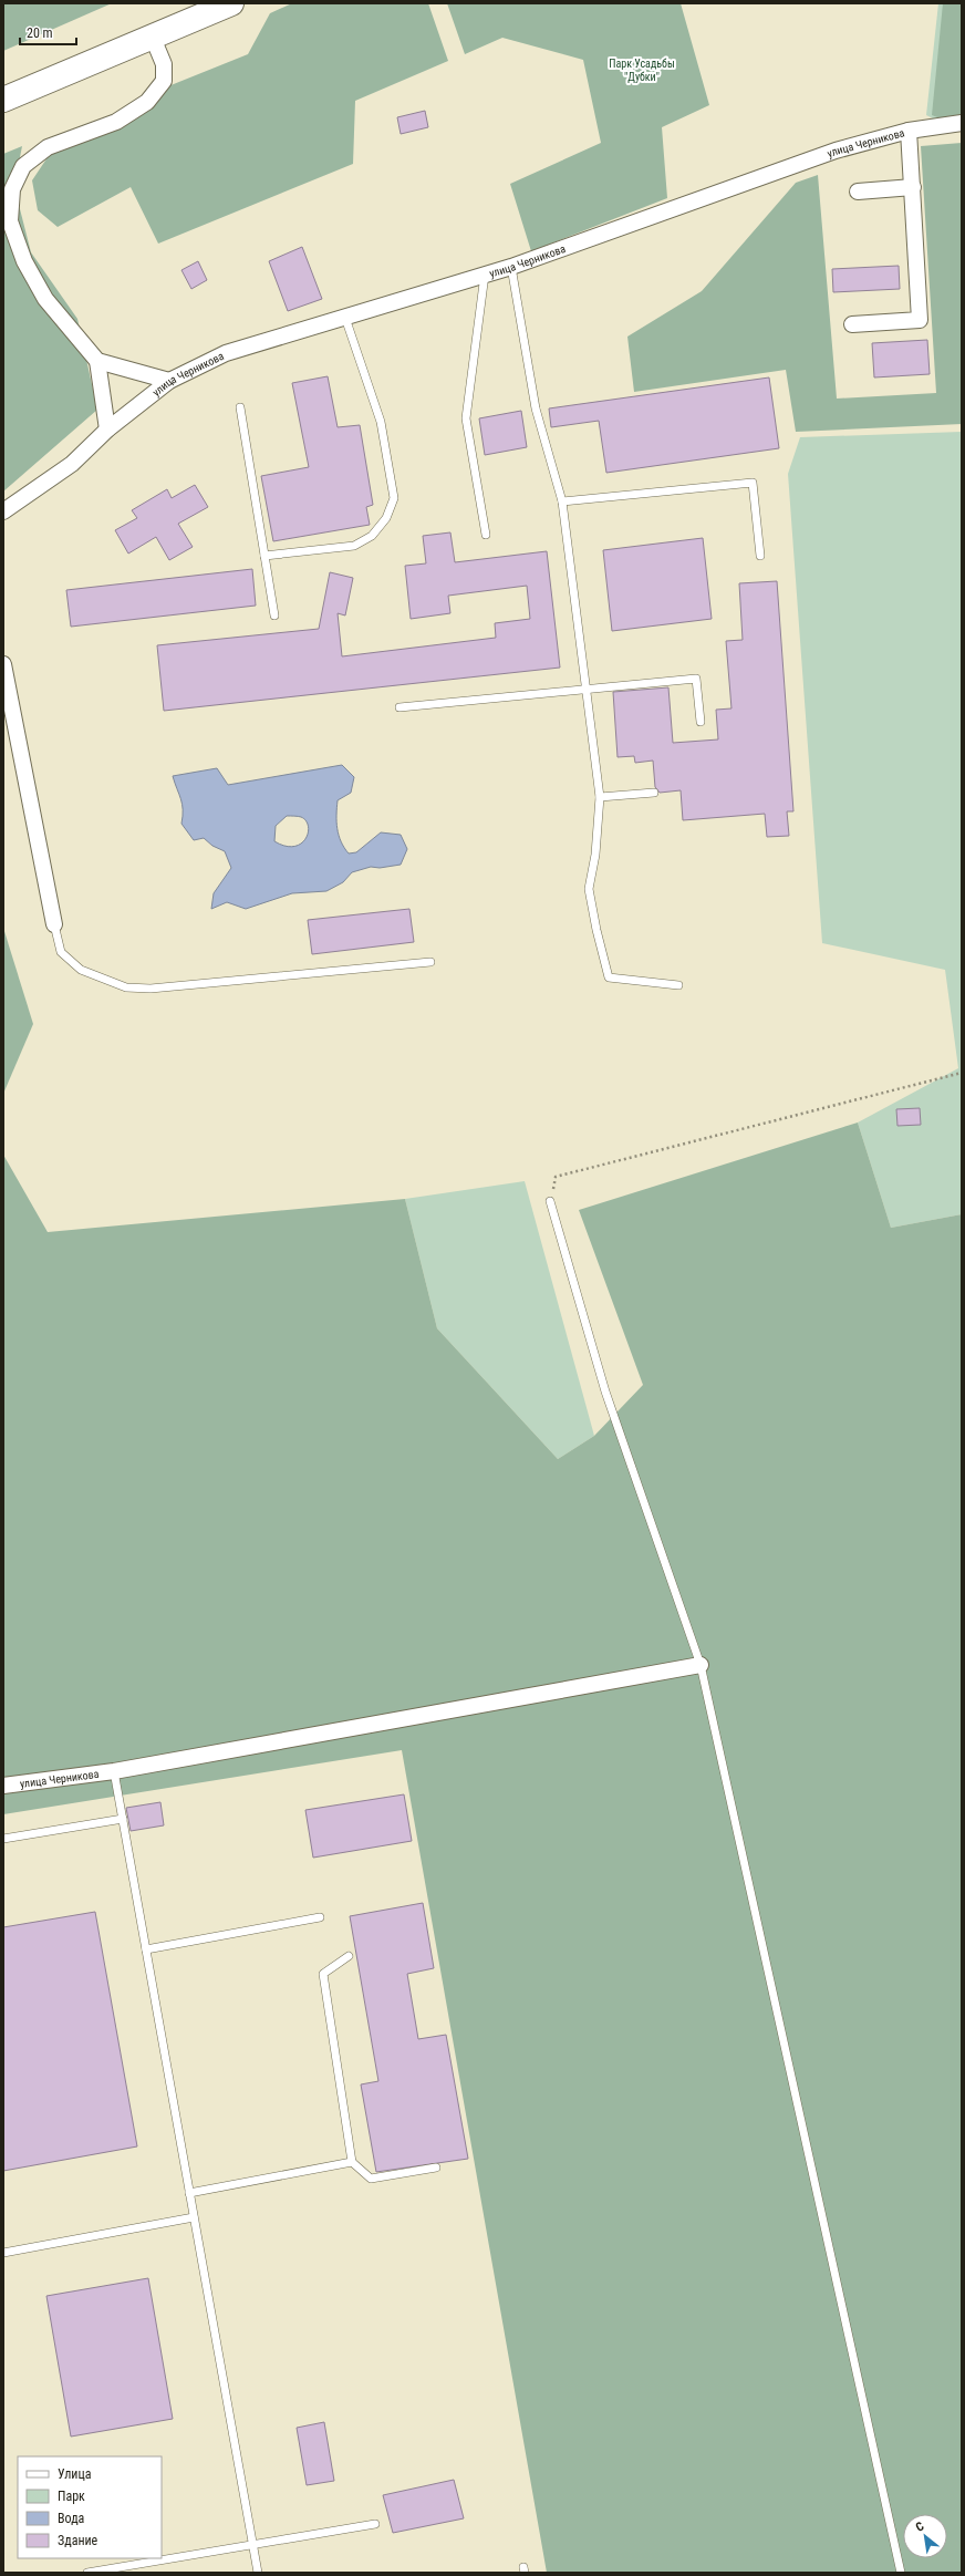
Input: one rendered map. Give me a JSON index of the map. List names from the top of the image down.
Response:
{
  "streets": {
    "street": ["улица Черникова"]
  },
  "parks": ["Парк Усадьбы \"Дубки\""],
  "legend": [
    "Улица",
    "Парк",
    "Вода",
    "Здание"
  ],
  "scale_bar": "20 m",
  "north": "top left"
}
